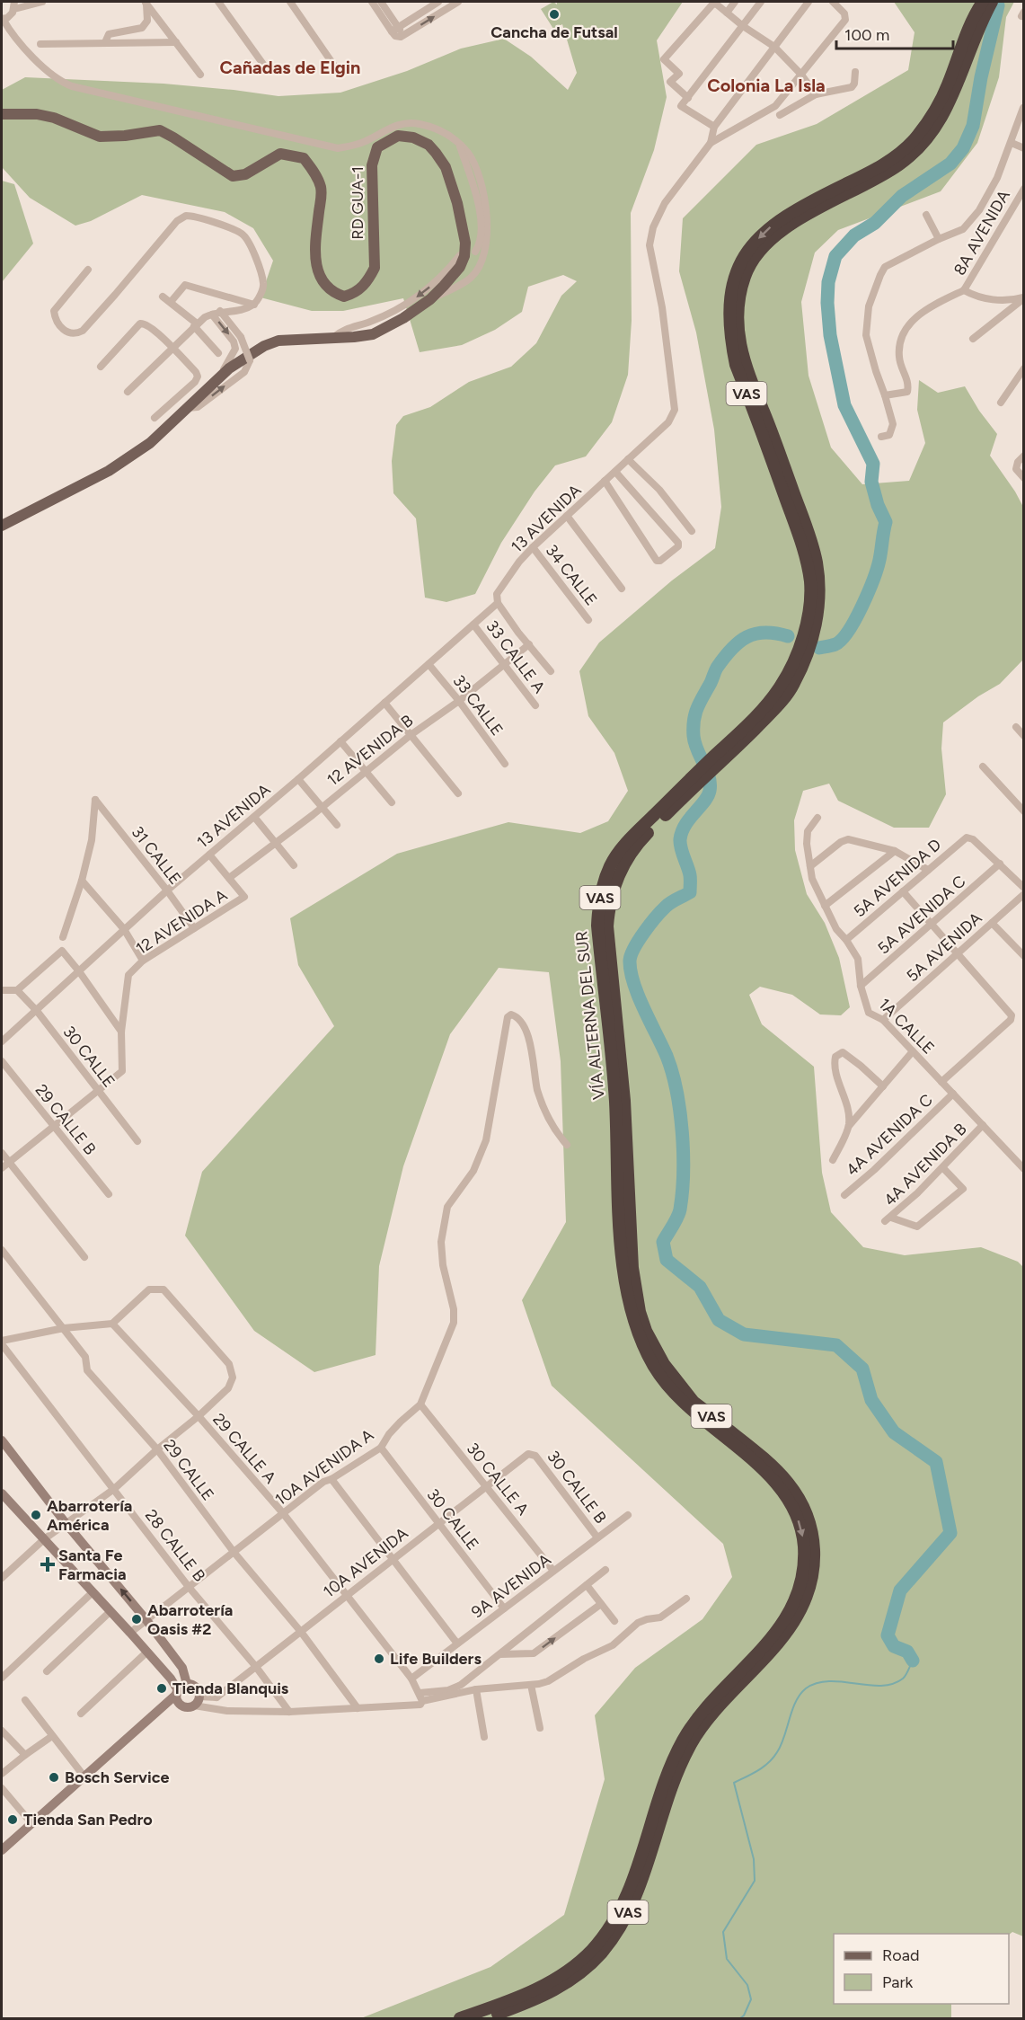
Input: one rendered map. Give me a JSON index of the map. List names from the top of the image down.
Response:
{
  "streets": {
    "highway": ["VAS", "VÍA ALTERNA DEL SUR"],
    "main road": ["RD GUA-1"],
    "street": [
      "8A AVENIDA",
      "13 AVENIDA",
      "34 CALLE",
      "33 CALLE A",
      "33 CALLE",
      "12 AVENIDA B",
      "31 CALLE",
      "5A AVENIDA D",
      "5A AVENIDA C",
      "12 AVENIDA A",
      "5A AVENIDA",
      "1A CALLE",
      "30 CALLE",
      "29 CALLE B",
      "4A AVENIDA C",
      "4A AVENIDA B",
      "29 CALLE A",
      "10A AVENIDA A",
      "29 CALLE",
      "30 CALLE A",
      "30 CALLE B",
      "28 CALLE B",
      "10A AVENIDA",
      "9A AVENIDA"
    ]
  },
  "crossings": [
    ["13 AVENIDA", "34 CALLE"],
    ["13 AVENIDA", "33 CALLE A"],
    ["13 AVENIDA", "33 CALLE"],
    ["13 AVENIDA", "31 CALLE"],
    ["13 AVENIDA", "30 CALLE"],
    ["33 CALLE A", "12 AVENIDA B"],
    ["33 CALLE", "12 AVENIDA B"],
    ["12 AVENIDA B", "12 AVENIDA A"],
    ["31 CALLE", "12 AVENIDA A"],
    ["5A AVENIDA D", "5A AVENIDA C"],
    ["5A AVENIDA D", "1A CALLE"],
    ["5A AVENIDA C", "1A CALLE"],
    ["12 AVENIDA A", "30 CALLE"],
    ["12 AVENIDA A", "29 CALLE B"],
    ["5A AVENIDA", "1A CALLE"],
    ["1A CALLE", "4A AVENIDA C"],
    ["1A CALLE", "4A AVENIDA B"],
    ["30 CALLE", "10A AVENIDA A"],
    ["30 CALLE", "10A AVENIDA"],
    ["30 CALLE", "9A AVENIDA"],
    ["29 CALLE A", "10A AVENIDA A"],
    ["29 CALLE A", "10A AVENIDA"],
    ["29 CALLE A", "9A AVENIDA"],
    ["10A AVENIDA A", "29 CALLE"],
    ["10A AVENIDA A", "30 CALLE A"],
    ["10A AVENIDA A", "28 CALLE B"],
    ["29 CALLE", "10A AVENIDA"],
    ["30 CALLE A", "10A AVENIDA"],
    ["30 CALLE A", "9A AVENIDA"],
    ["30 CALLE B", "10A AVENIDA"],
    ["30 CALLE B", "9A AVENIDA"],
    ["28 CALLE B", "10A AVENIDA"]
  ],
  "districts": ["Cañadas de Elgin", "Colonia La Isla"],
  "places": {
    "other": [
      "Cancha de Futsal",
      "Abarrotería América",
      "Abarrotería Oasis #2",
      "Life Builders",
      "Tienda Blanquis",
      "Bosch Service",
      "Tienda San Pedro"
    ],
    "health": ["Santa Fe Farmacia"]
  },
  "legend": ["Road", "Park"],
  "scale_bar": "100 m"
}
